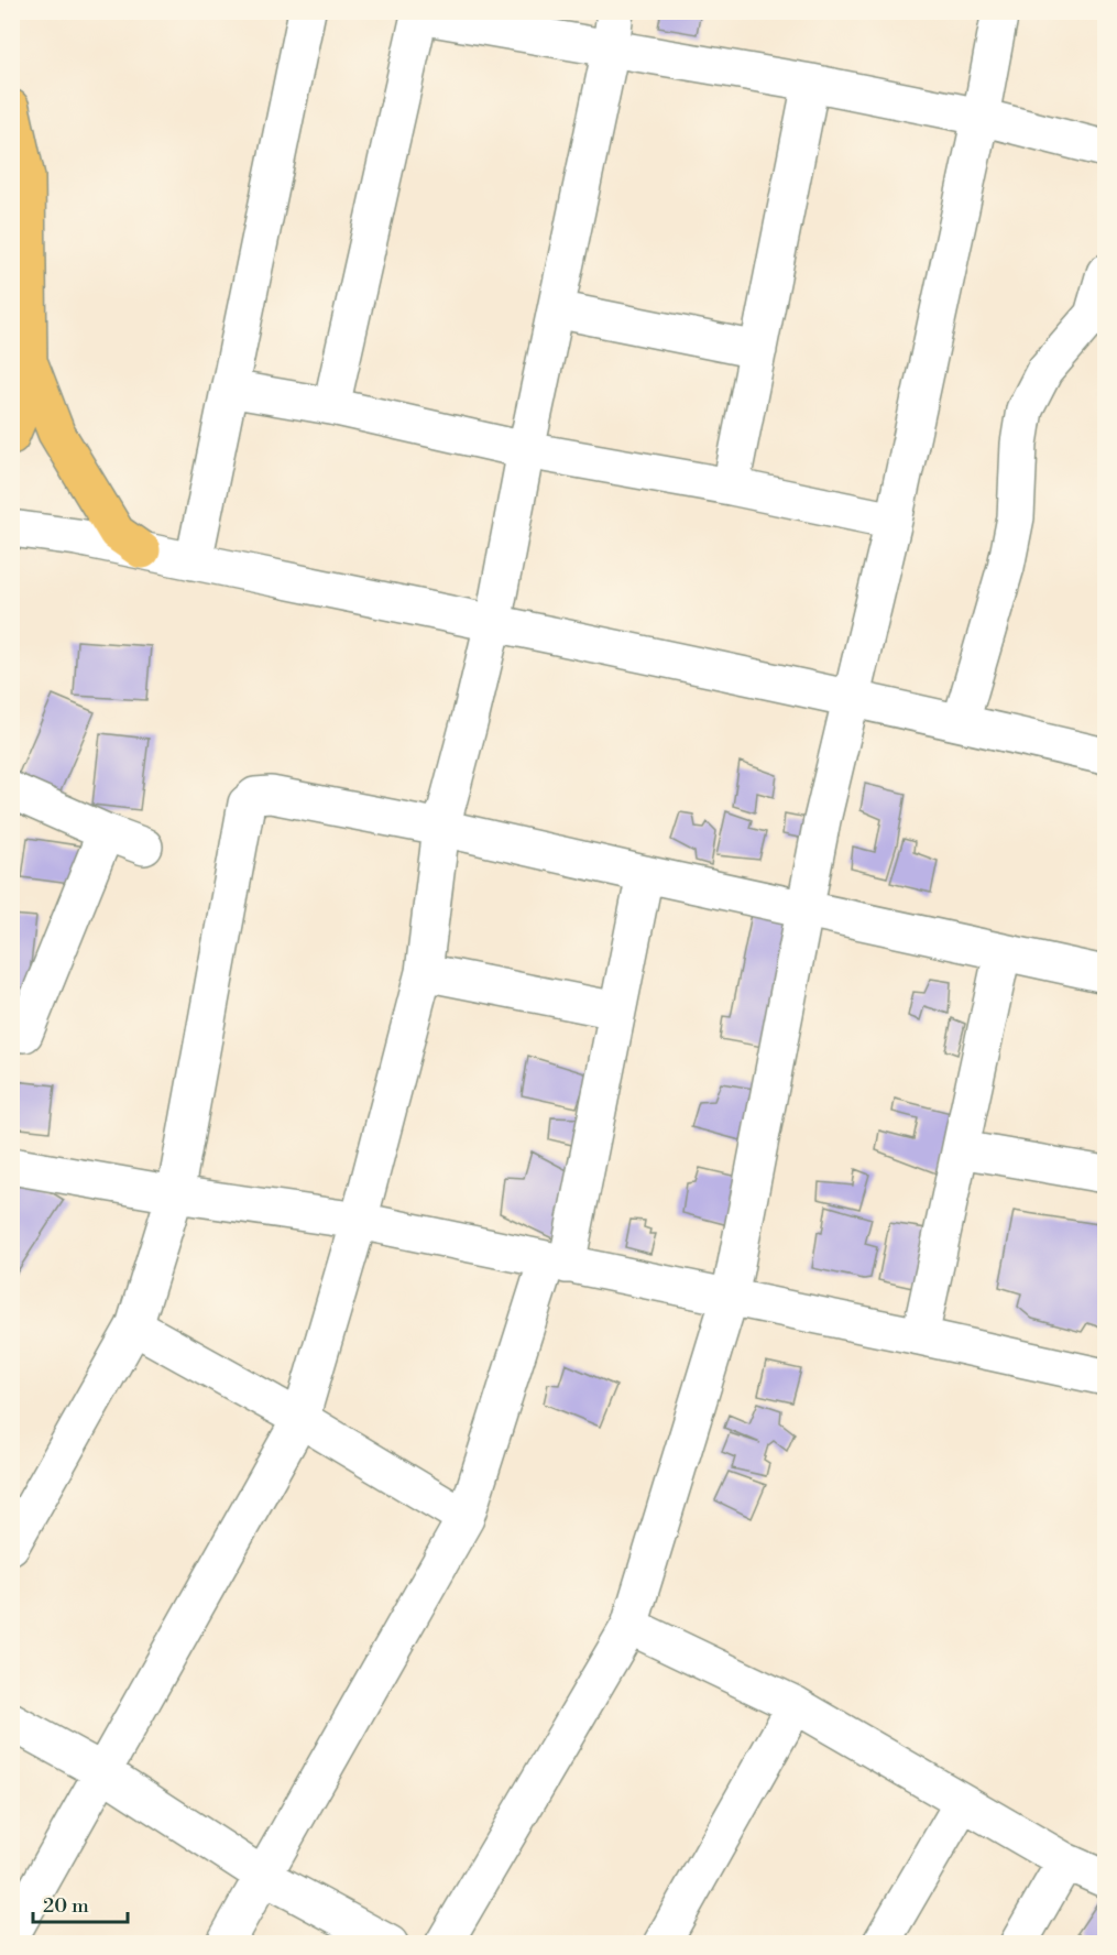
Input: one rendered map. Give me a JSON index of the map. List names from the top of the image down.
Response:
{
  "scale_bar": "20 m"
}
